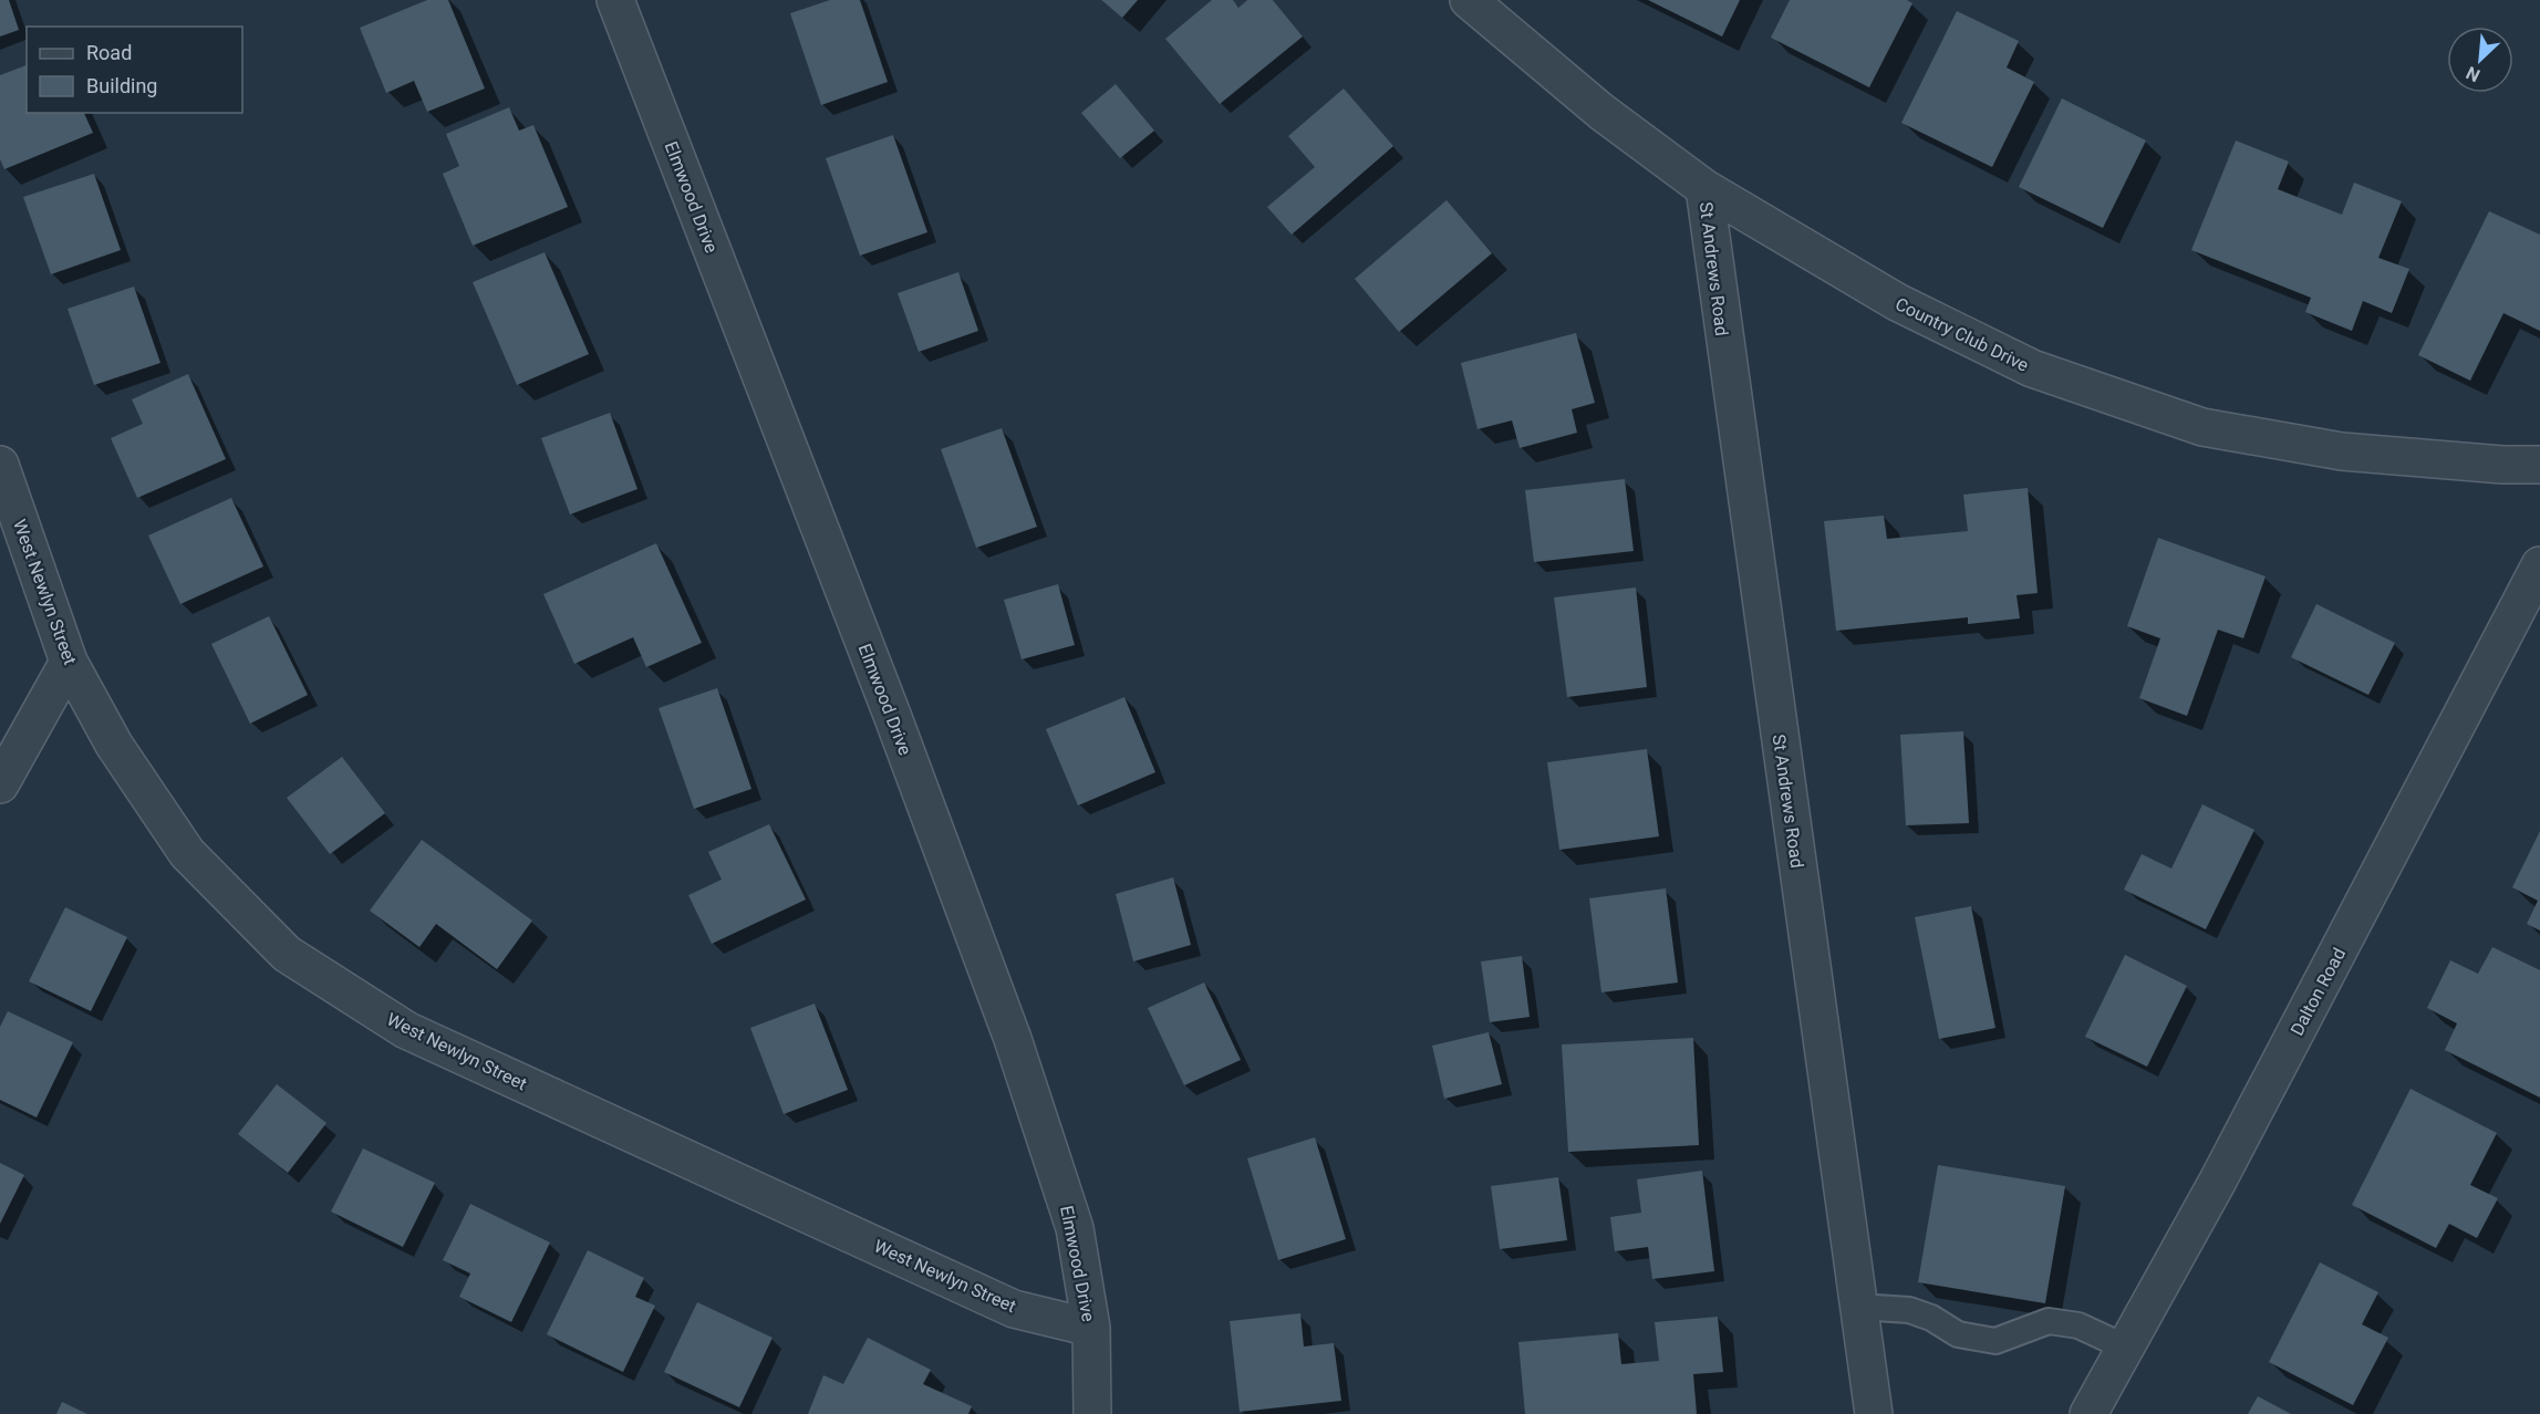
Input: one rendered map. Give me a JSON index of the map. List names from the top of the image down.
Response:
{
  "streets": {
    "street": [
      "Elmwood Drive",
      "St Andrews Road",
      "Country Club Drive",
      "West Newlyn Street",
      "Dalton Road"
    ]
  },
  "crossings": [
    ["Elmwood Drive", "West Newlyn Street"],
    ["St Andrews Road", "Country Club Drive"]
  ],
  "legend": ["Road", "Building"],
  "north": "bottom left"
}
